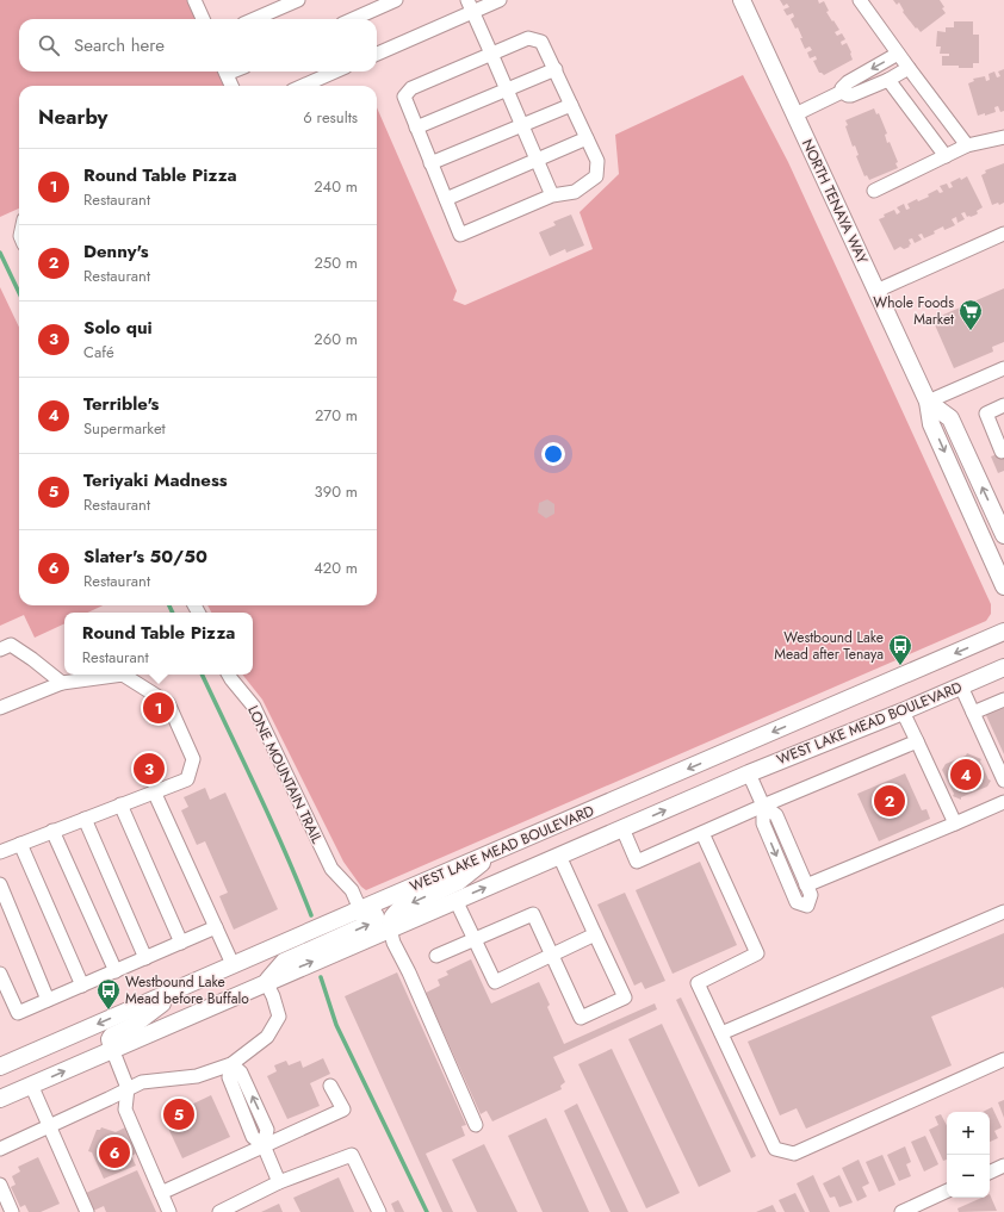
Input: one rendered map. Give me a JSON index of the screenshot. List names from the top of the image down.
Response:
{
  "streets": {
    "main road": ["NORTH TENAYA WAY", "WEST LAKE MEAD BOULEVARD"],
    "street": ["LONE MOUNTAIN TRAIL"]
  },
  "crossings": [
    ["WEST LAKE MEAD BOULEVARD", "LONE MOUNTAIN TRAIL"]
  ],
  "places": {
    "supermarket": ["Whole Foods Market"],
    "bus stop": ["Westbound Lake Mead after Tenaya", "Westbound Lake Mead before Buffalo"]
  },
  "page": {
    "search": "Search here",
    "heading": ["Nearby", "6 results"],
    "list": [
      {
        "mark": "1",
        "name": "Round Table Pizza",
        "note": "Restaurant",
        "value": "240 m"
      },
      {
        "mark": "2",
        "name": "Denny's",
        "note": "Restaurant",
        "value": "250 m"
      },
      {
        "mark": "3",
        "name": "Solo qui",
        "note": "Café",
        "value": "260 m"
      },
      {
        "mark": "4",
        "name": "Terrible's",
        "note": "Supermarket",
        "value": "270 m"
      },
      {
        "mark": "5",
        "name": "Teriyaki Madness",
        "note": "Restaurant",
        "value": "390 m"
      },
      {
        "mark": "6",
        "name": "Slater's 50/50",
        "note": "Restaurant",
        "value": "420 m"
      }
    ],
    "popup": ["Round Table Pizza", "Restaurant"],
    "pins": [
      "1",
      "3",
      "4",
      "2",
      "5",
      "6"
    ],
    "map_buttons": ["+", "−"]
  }
}
